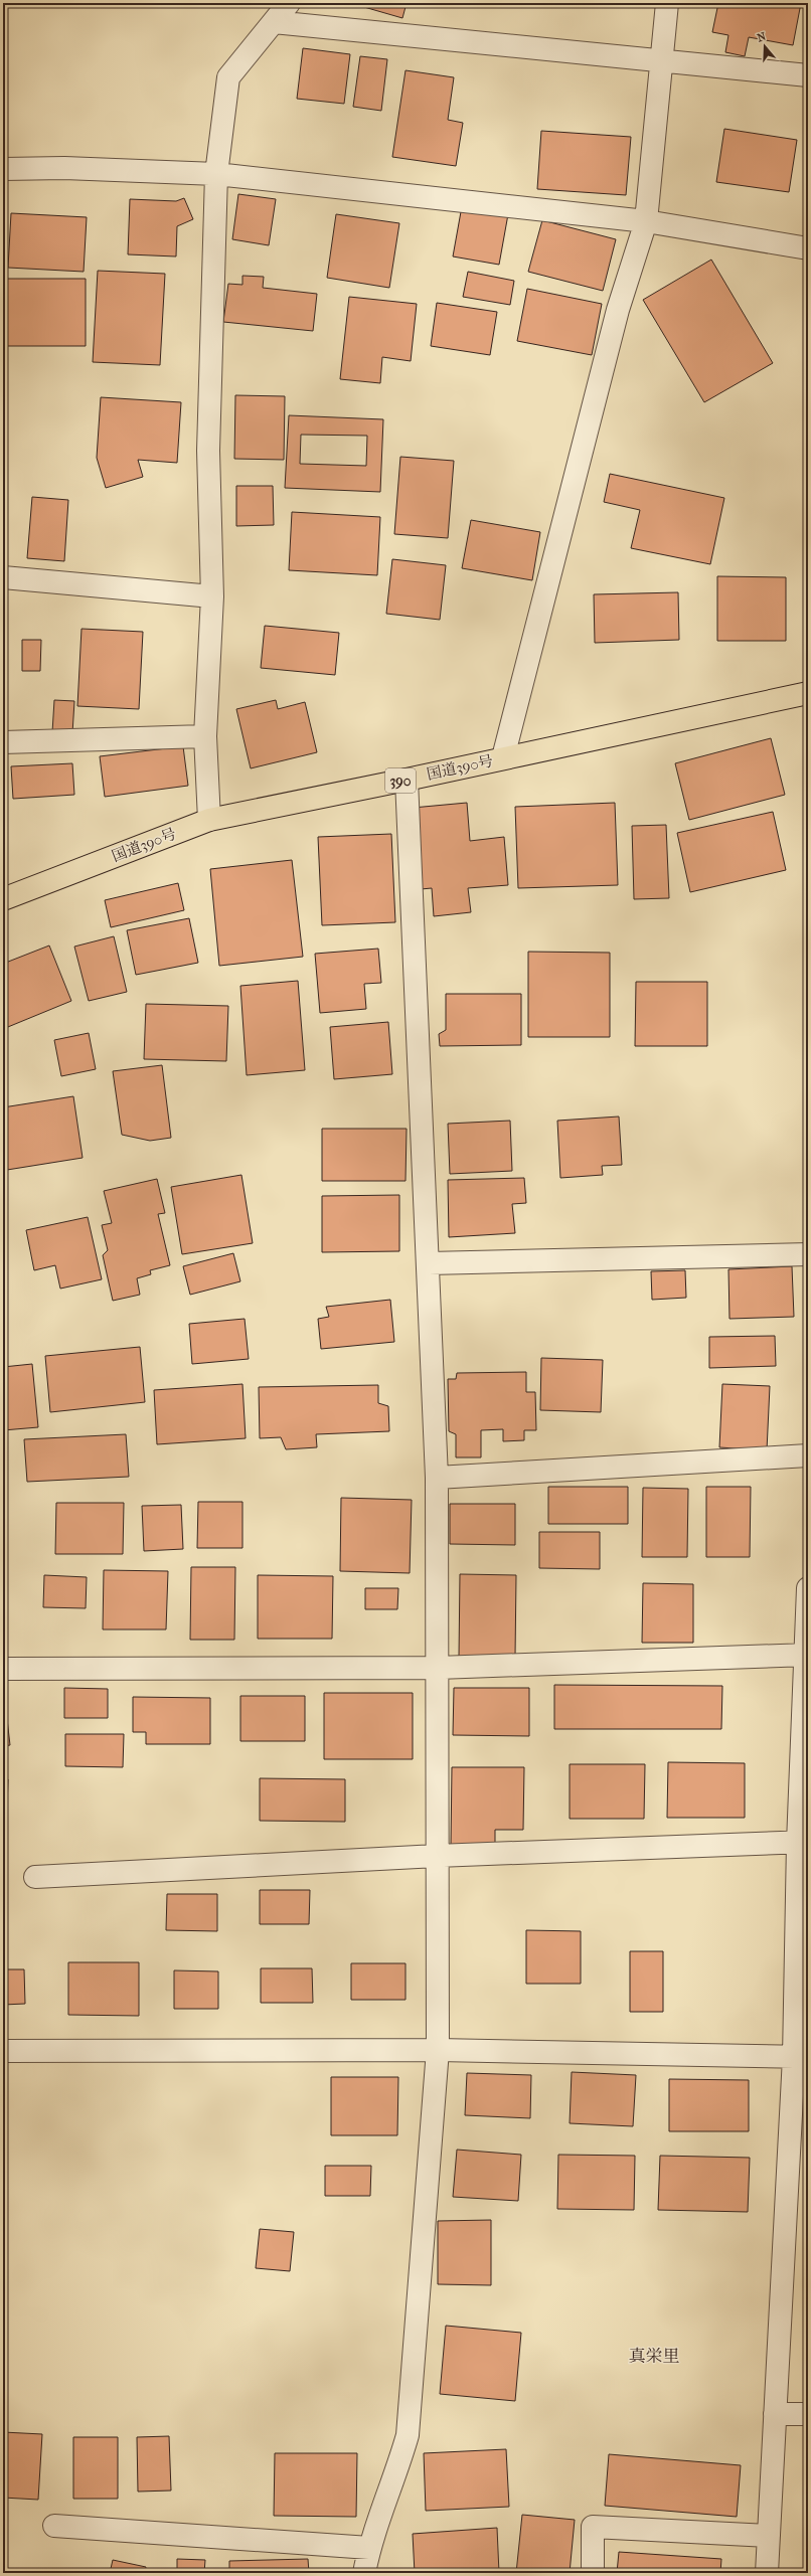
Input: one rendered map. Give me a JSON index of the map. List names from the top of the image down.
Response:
{
  "streets": {
    "highway": ["国道390号", "390"]
  },
  "districts": ["真栄里"],
  "north": "top"
}
